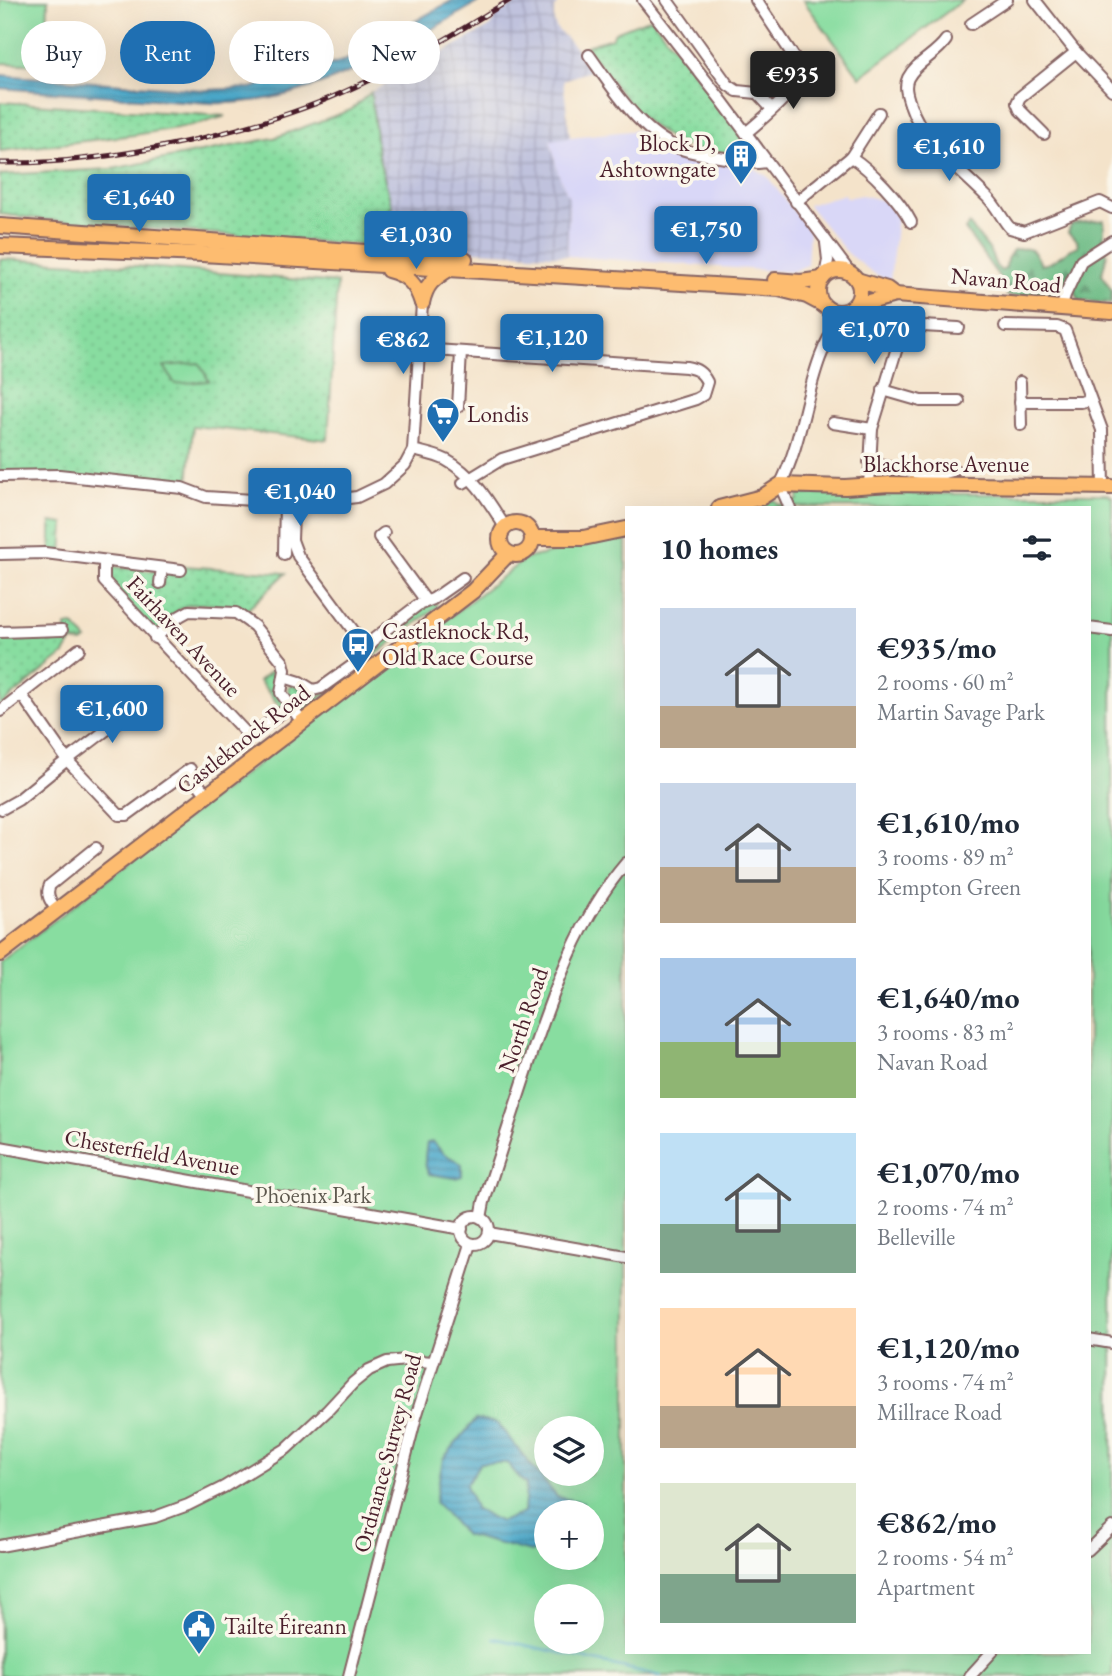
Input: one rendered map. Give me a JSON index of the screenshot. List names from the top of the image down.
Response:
{
  "streets": {
    "main road": ["Navan Road", "Blackhorse Avenue", "Castleknock Road"],
    "street": [
      "Fairhaven Avenue",
      "North Road",
      "Chesterfield Avenue",
      "Ordnance Survey Road"
    ]
  },
  "crossings": [
    ["North Road", "Chesterfield Avenue"],
    ["North Road", "Ordnance Survey Road"],
    ["Chesterfield Avenue", "Ordnance Survey Road"]
  ],
  "parks": ["Phoenix Park"],
  "places": {
    "building": ["Block D, Ashtowngate"],
    "supermarket": ["Londis"],
    "bus stop": ["Castleknock Rd, Old Race Course"],
    "public building": ["Tailte Éireann"]
  },
  "page": {
    "chip": [
      "Buy",
      "Rent",
      "Filters",
      "New"
    ],
    "price": [
      "€935",
      "€1,610",
      "€1,640",
      "€1,750",
      "€1,030",
      "€1,070",
      "€1,120",
      "€862",
      "€1,040",
      "€1,600"
    ],
    "heading": "10 homes",
    "list": [
      {
        "name": "€935/mo",
        "note": "2 rooms · 60 m² · Martin Savage Park"
      },
      {
        "name": "€1,610/mo",
        "note": "3 rooms · 89 m² · Kempton Green"
      },
      {
        "name": "€1,640/mo",
        "note": "3 rooms · 83 m² · Navan Road"
      },
      {
        "name": "€1,070/mo",
        "note": "2 rooms · 74 m² · Belleville"
      },
      {
        "name": "€1,120/mo",
        "note": "3 rooms · 74 m² · Millrace Road"
      },
      {
        "name": "€862/mo",
        "note": "2 rooms · 54 m² · Apartment"
      }
    ],
    "map_buttons": ["+", "−"]
  }
}
